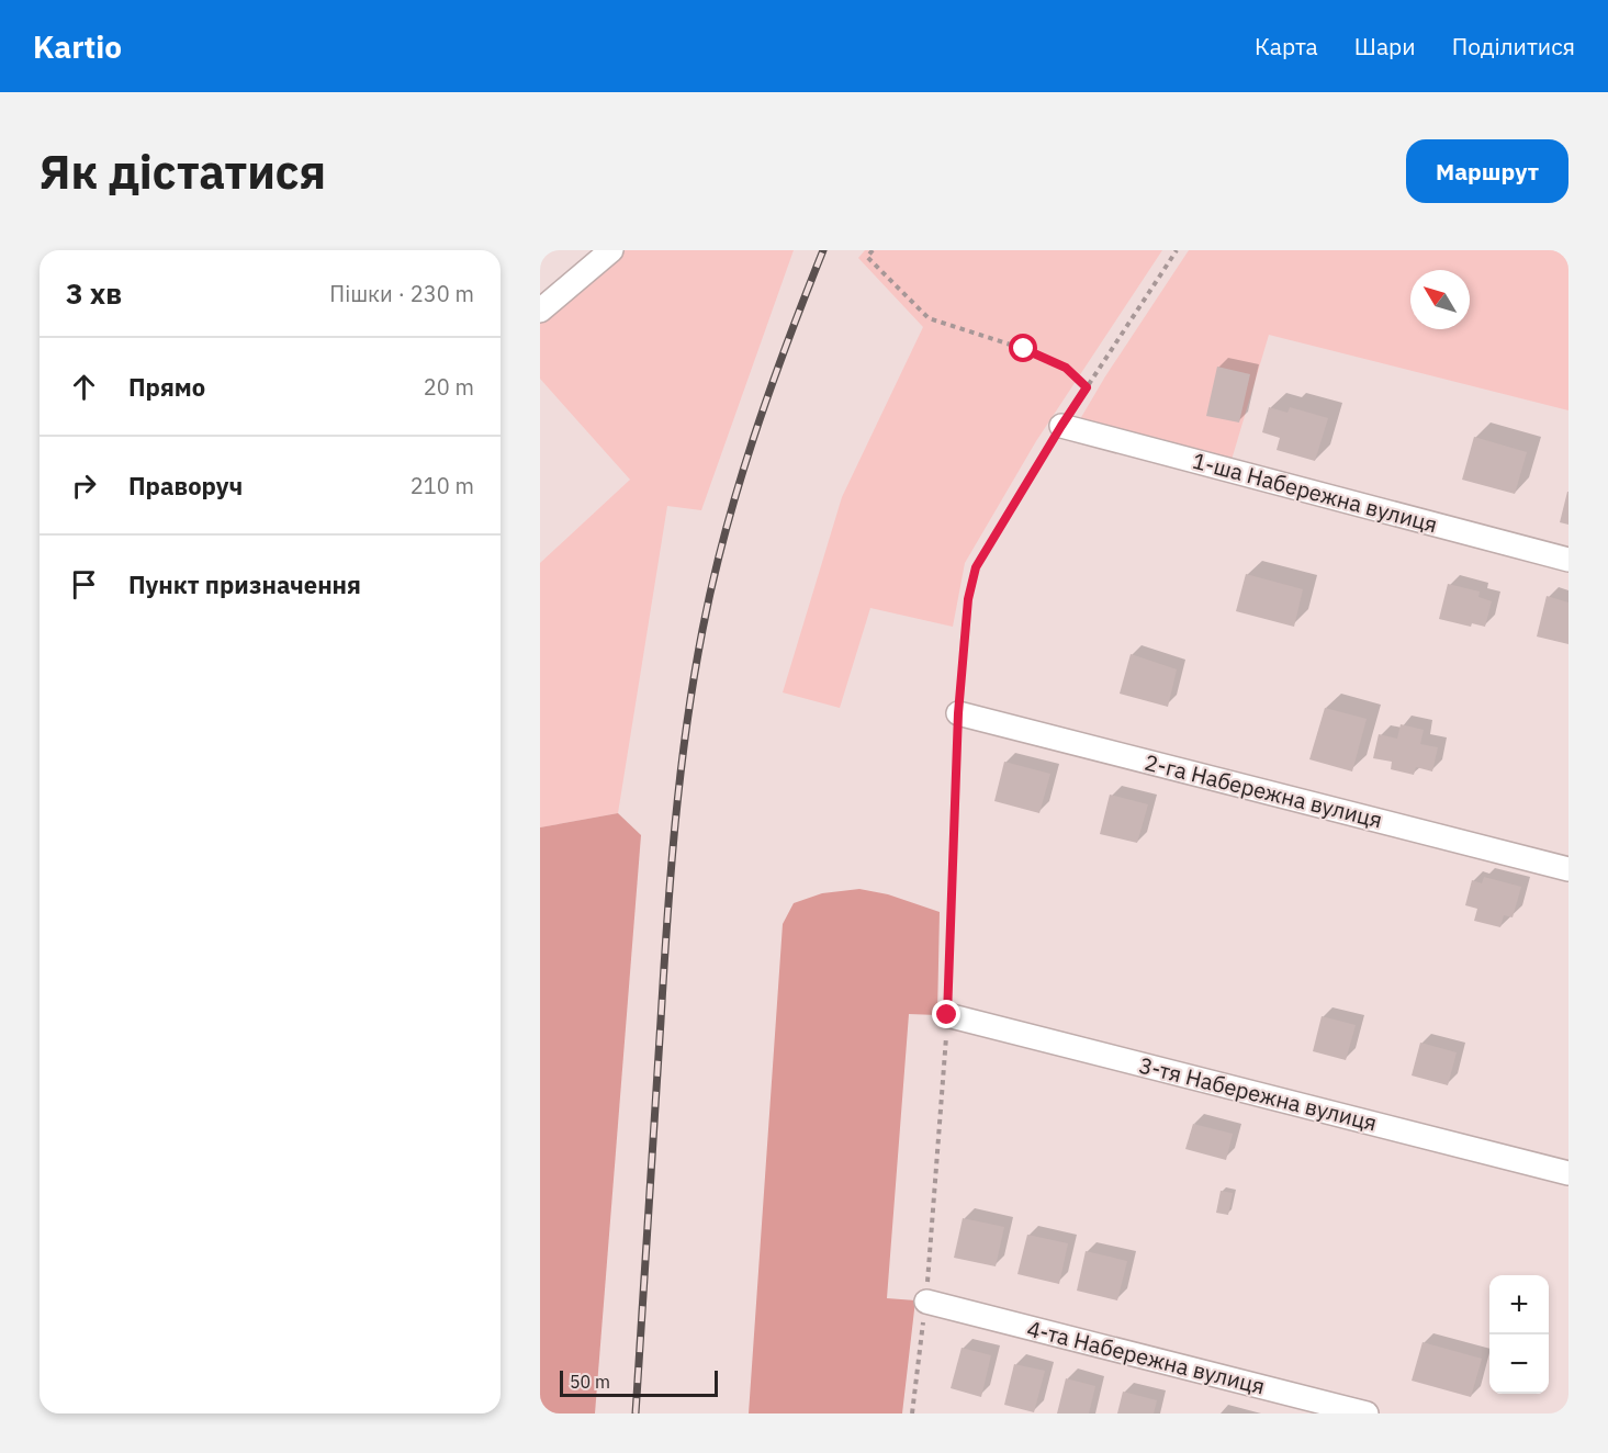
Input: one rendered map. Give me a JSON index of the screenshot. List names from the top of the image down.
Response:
{
  "streets": {
    "street": [
      "1-ша Набережна вулиця",
      "2-га Набережна вулиця",
      "3-тя Набережна вулиця",
      "4-та Набережна вулиця"
    ]
  },
  "scale_bar": "50 m",
  "north": "top left",
  "page": {
    "header": "Kartio",
    "nav": ["Карта", "Шари", "Поділитися"],
    "buttons": "Маршрут",
    "title": "Як дістатися",
    "heading": ["3 хв", "Пішки · 230 m"],
    "list": [
      ["Прямо", "20 m"],
      ["Праворуч", "210 m"],
      "Пункт призначення"
    ],
    "map_buttons": ["+", "−"],
    "scale": "50 m"
  }
}
